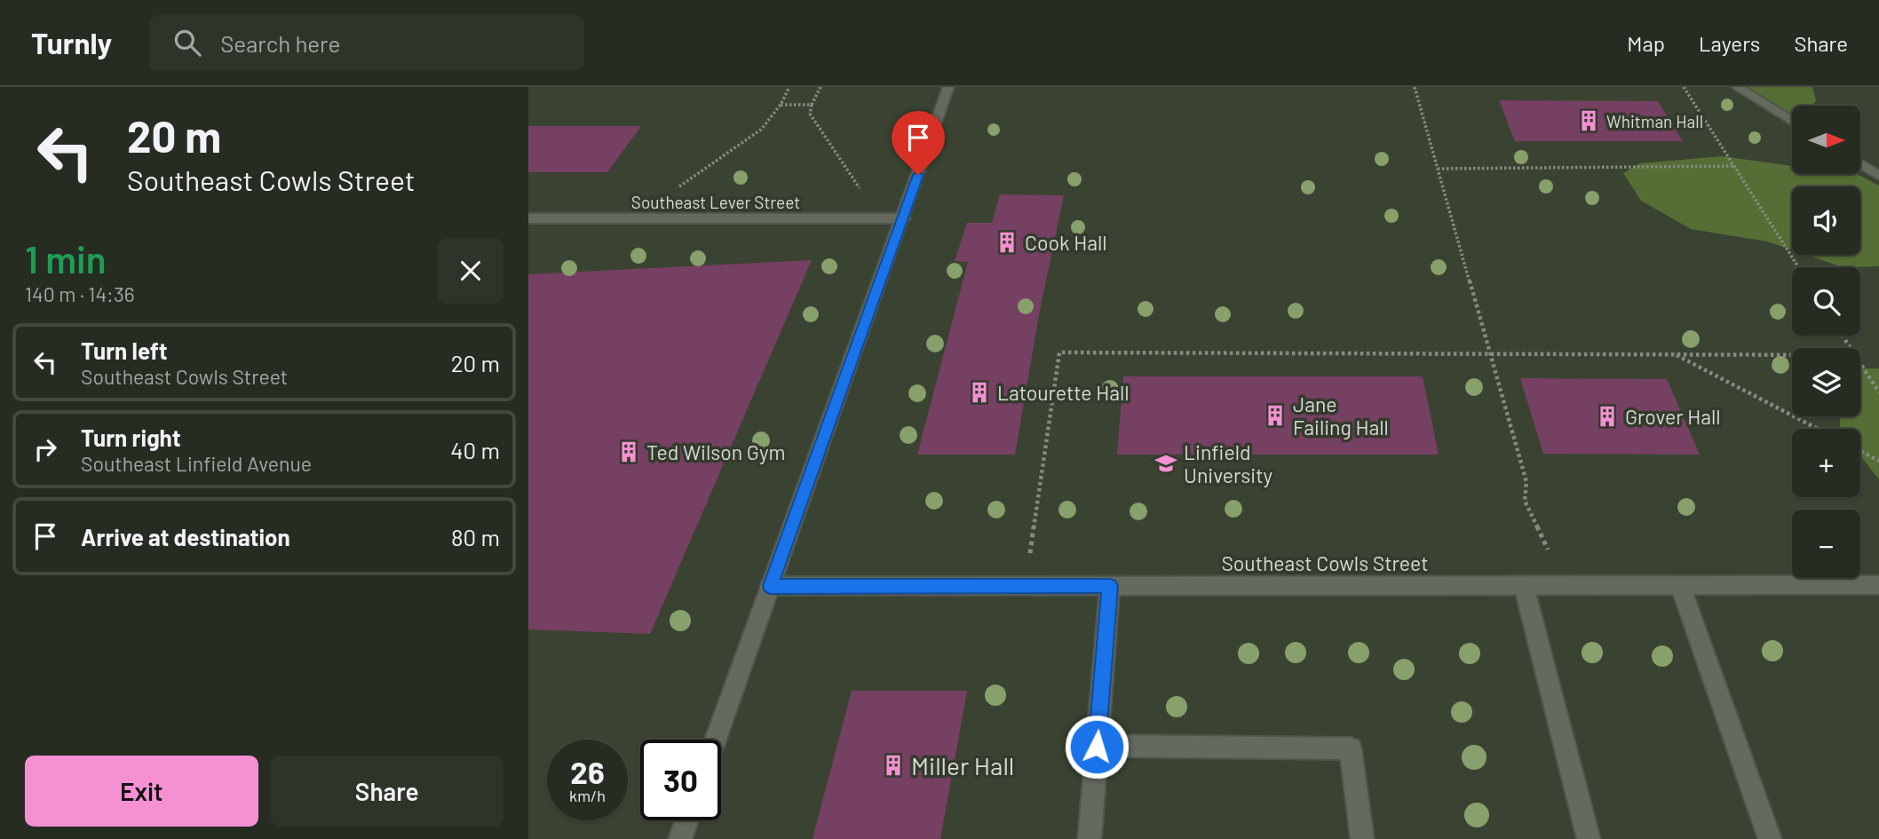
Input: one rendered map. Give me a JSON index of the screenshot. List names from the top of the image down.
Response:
{
  "streets": {
    "street": ["Southeast Lever Street", "Southeast Cowls Street"]
  },
  "places": {
    "building": [
      "Whitman Hall",
      "Cook Hall",
      "Latourette Hall",
      "Jane Failing Hall",
      "Grover Hall",
      "Ted Wilson Gym",
      "Miller Hall"
    ],
    "school or university": ["Linfield University"]
  },
  "north": "right",
  "page": {
    "header": "Turnly",
    "search": "Search here",
    "nav": ["Map", "Layers", "Share"],
    "turn": ["20 m", "Southeast Cowls Street"],
    "map_buttons": ["+", "−"],
    "heading": ["1 min", "140 m · 14:36"],
    "list": [
      {
        "name": "Turn left",
        "note": "Southeast Cowls Street",
        "value": "20 m"
      },
      {
        "name": "Turn right",
        "note": "Southeast Linfield Avenue",
        "value": "40 m"
      },
      {
        "name": "Arrive at destination",
        "value": "80 m"
      }
    ],
    "speed": "26 km/h",
    "limit": "30",
    "buttons": ["Exit", "Share"]
  }
}
